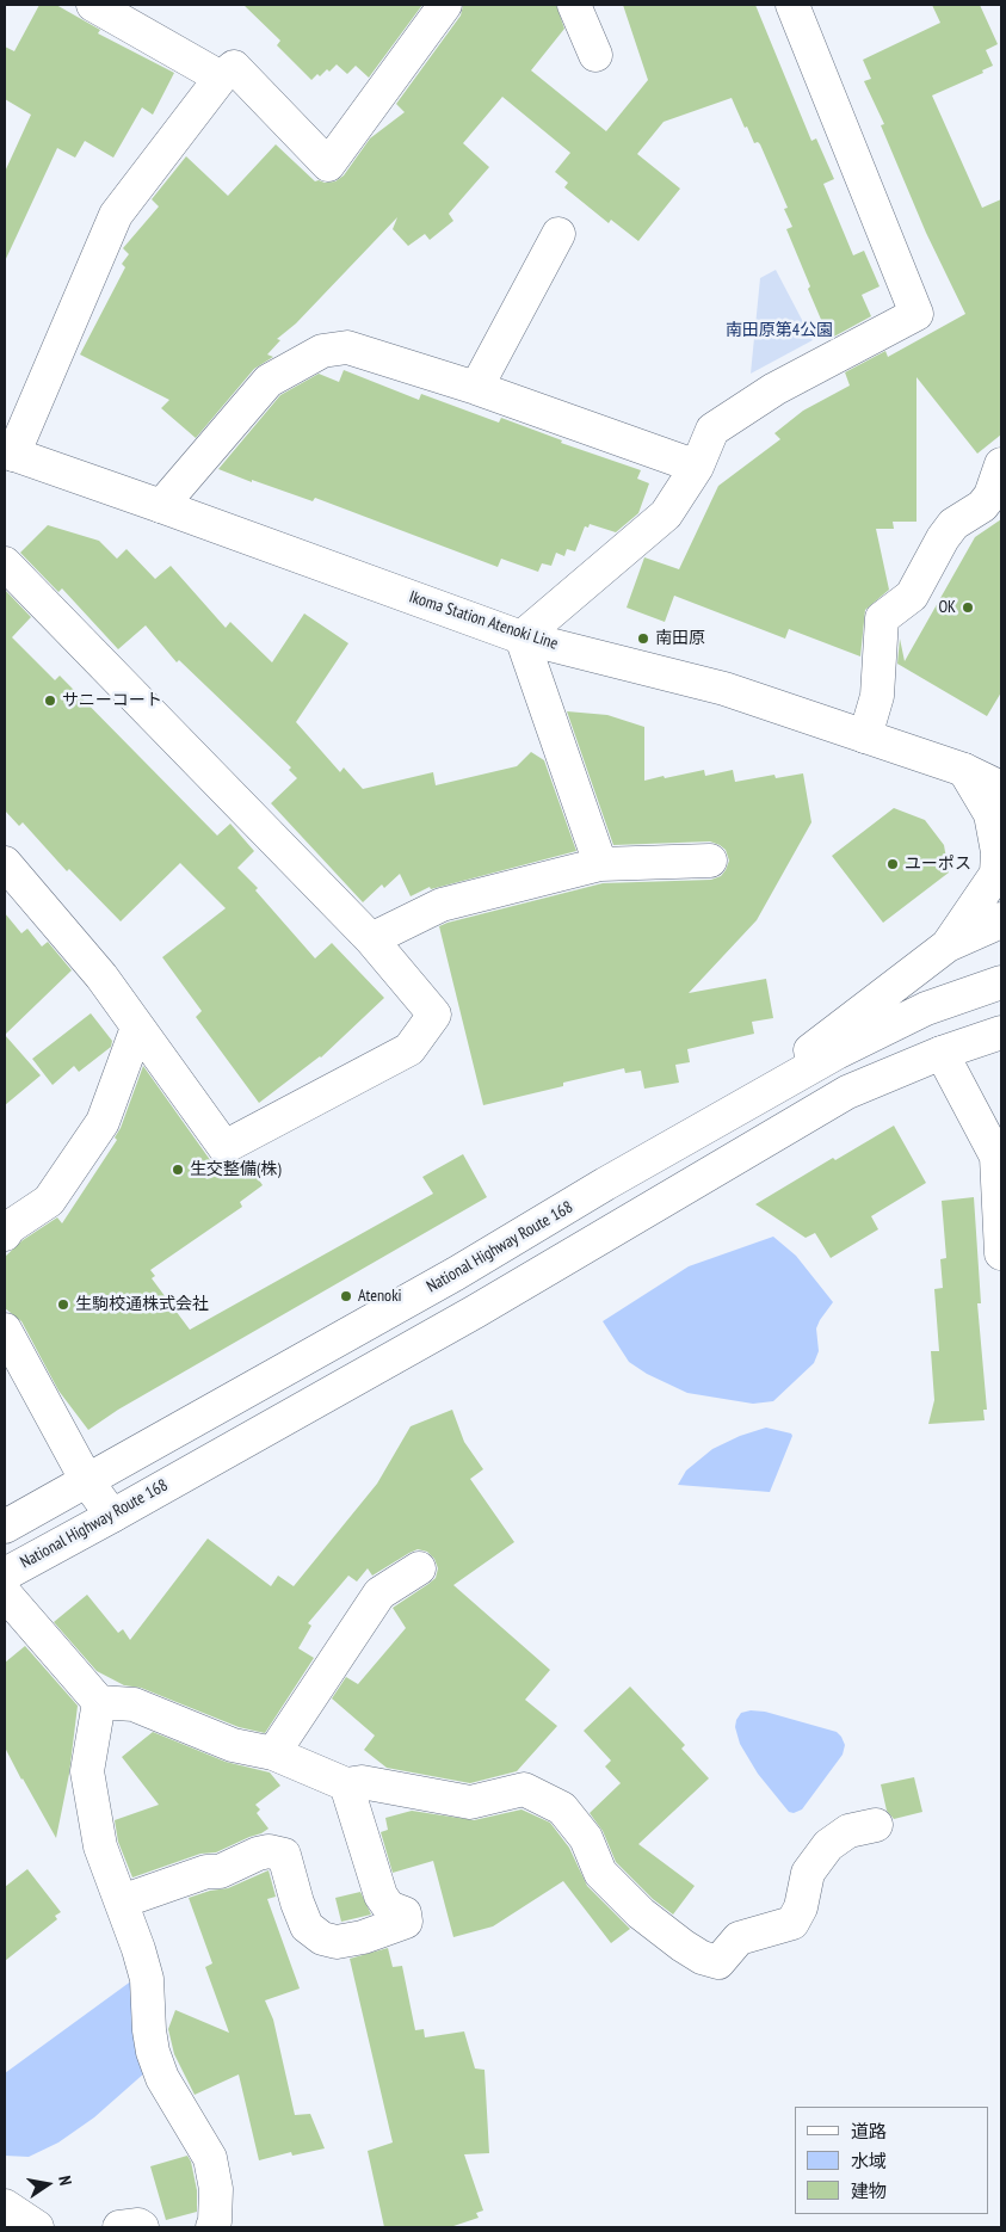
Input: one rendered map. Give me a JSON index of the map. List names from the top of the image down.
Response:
{
  "streets": {
    "main road": ["Ikoma Station Atenoki Line", "National Highway Route 168"]
  },
  "parks": ["南田原第4公園"],
  "places": [
    "OK",
    "南田原",
    "サニーコート",
    "ユーポス",
    "生交整備(株)",
    "Atenoki",
    "生駒校通株式会社"
  ],
  "legend": ["道路", "水域", "建物"],
  "north": "right"
}
